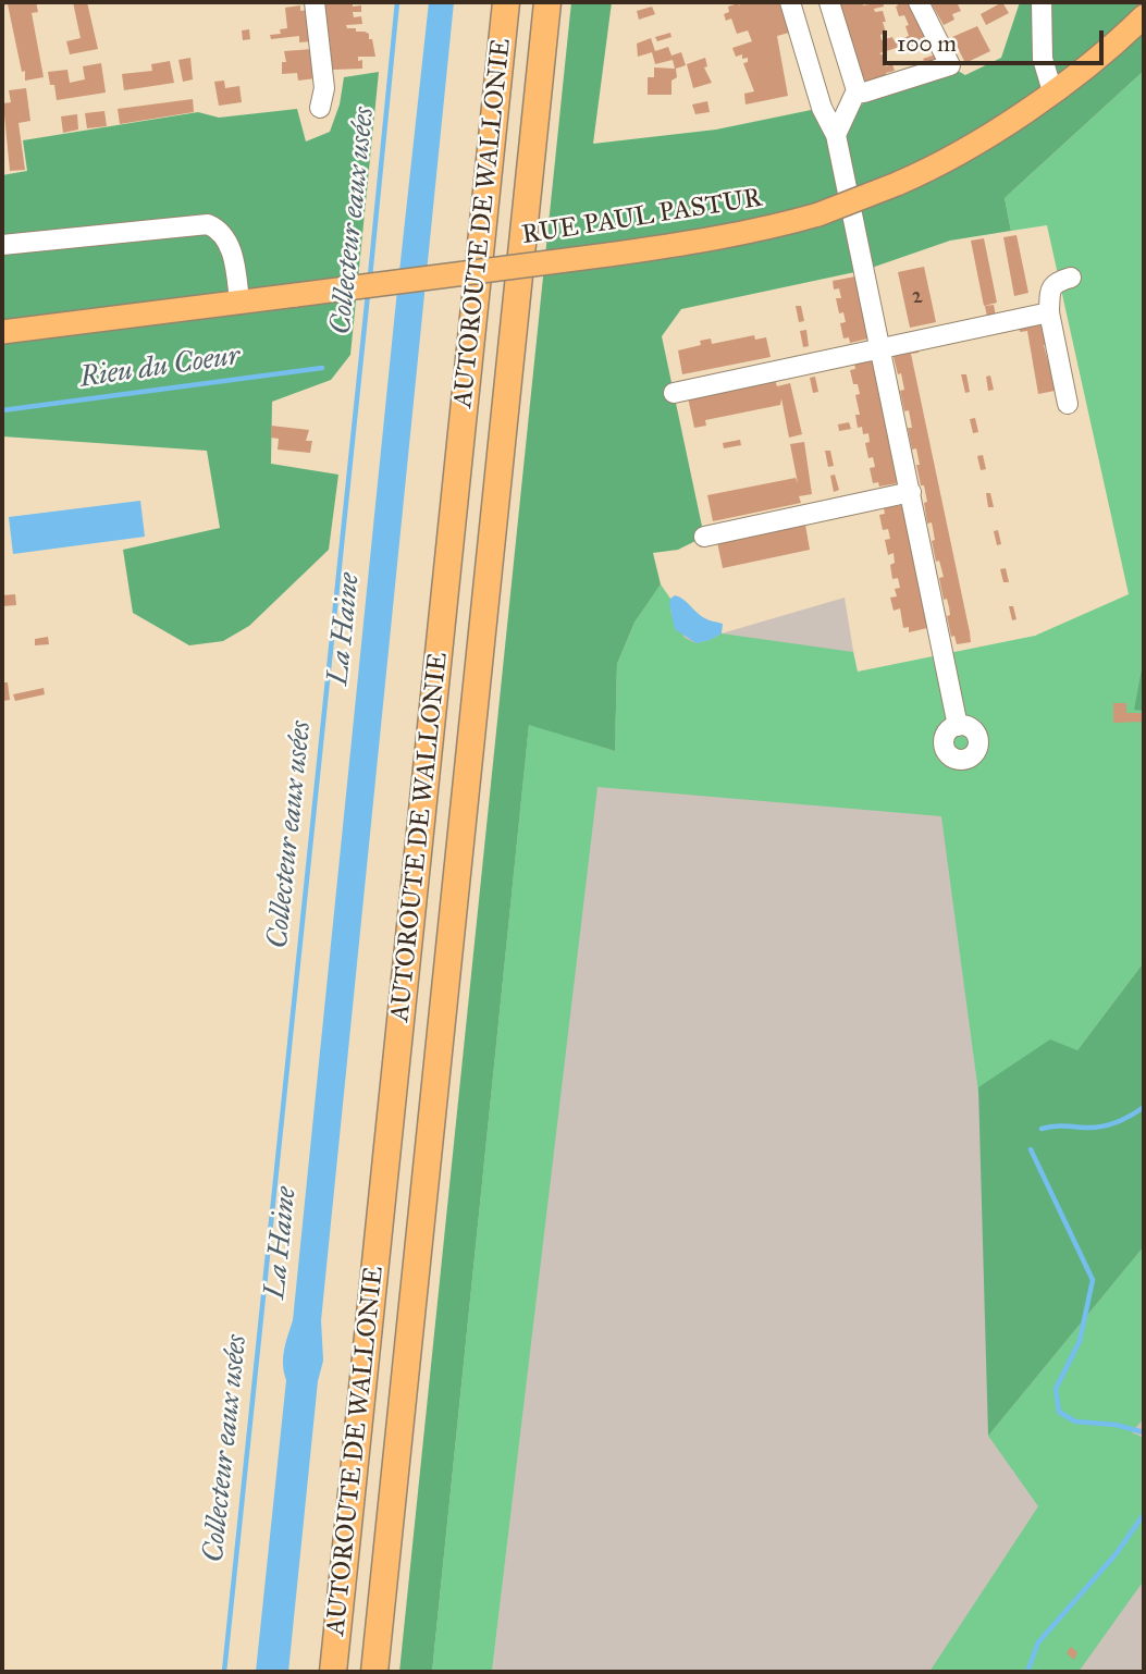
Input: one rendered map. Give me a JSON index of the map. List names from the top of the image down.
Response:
{
  "streets": {
    "highway": ["AUTOROUTE DE WALLONIE"],
    "main road": ["RUE PAUL PASTUR"]
  },
  "water": ["Collecteur eaux usées", "Rieu du Coeur", "La Haine"],
  "house_numbers": ["2"],
  "scale_bar": "100 m"
}
